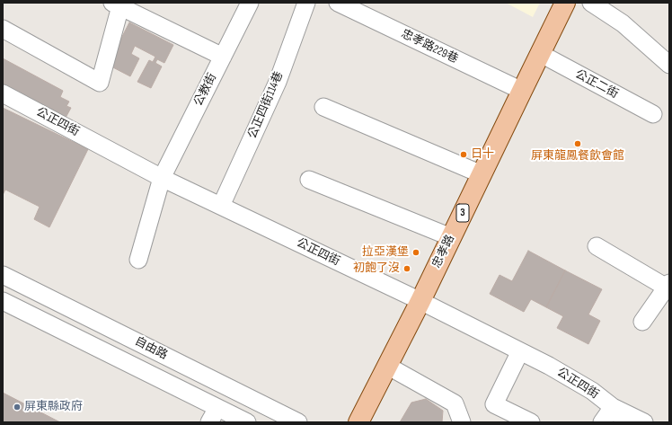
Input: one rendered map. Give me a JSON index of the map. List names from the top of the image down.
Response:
{
  "streets": {
    "main road": ["3", "忠孝路"],
    "street": [
      "忠孝路229巷",
      "公正二街",
      "公教街",
      "公正四街114巷",
      "公正四街",
      "自由路"
    ]
  },
  "crossings": [
    ["忠孝路229巷", "忠孝路"],
    ["公正二街", "忠孝路"],
    ["公教街", "公正四街"],
    ["公正四街114巷", "公正四街"],
    ["公正四街", "忠孝路"]
  ],
  "places": [
    "屏東龍鳳餐飲會館",
    "日十",
    "拉亞漢堡",
    "初飽了沒",
    "屏東縣政府"
  ]
}
